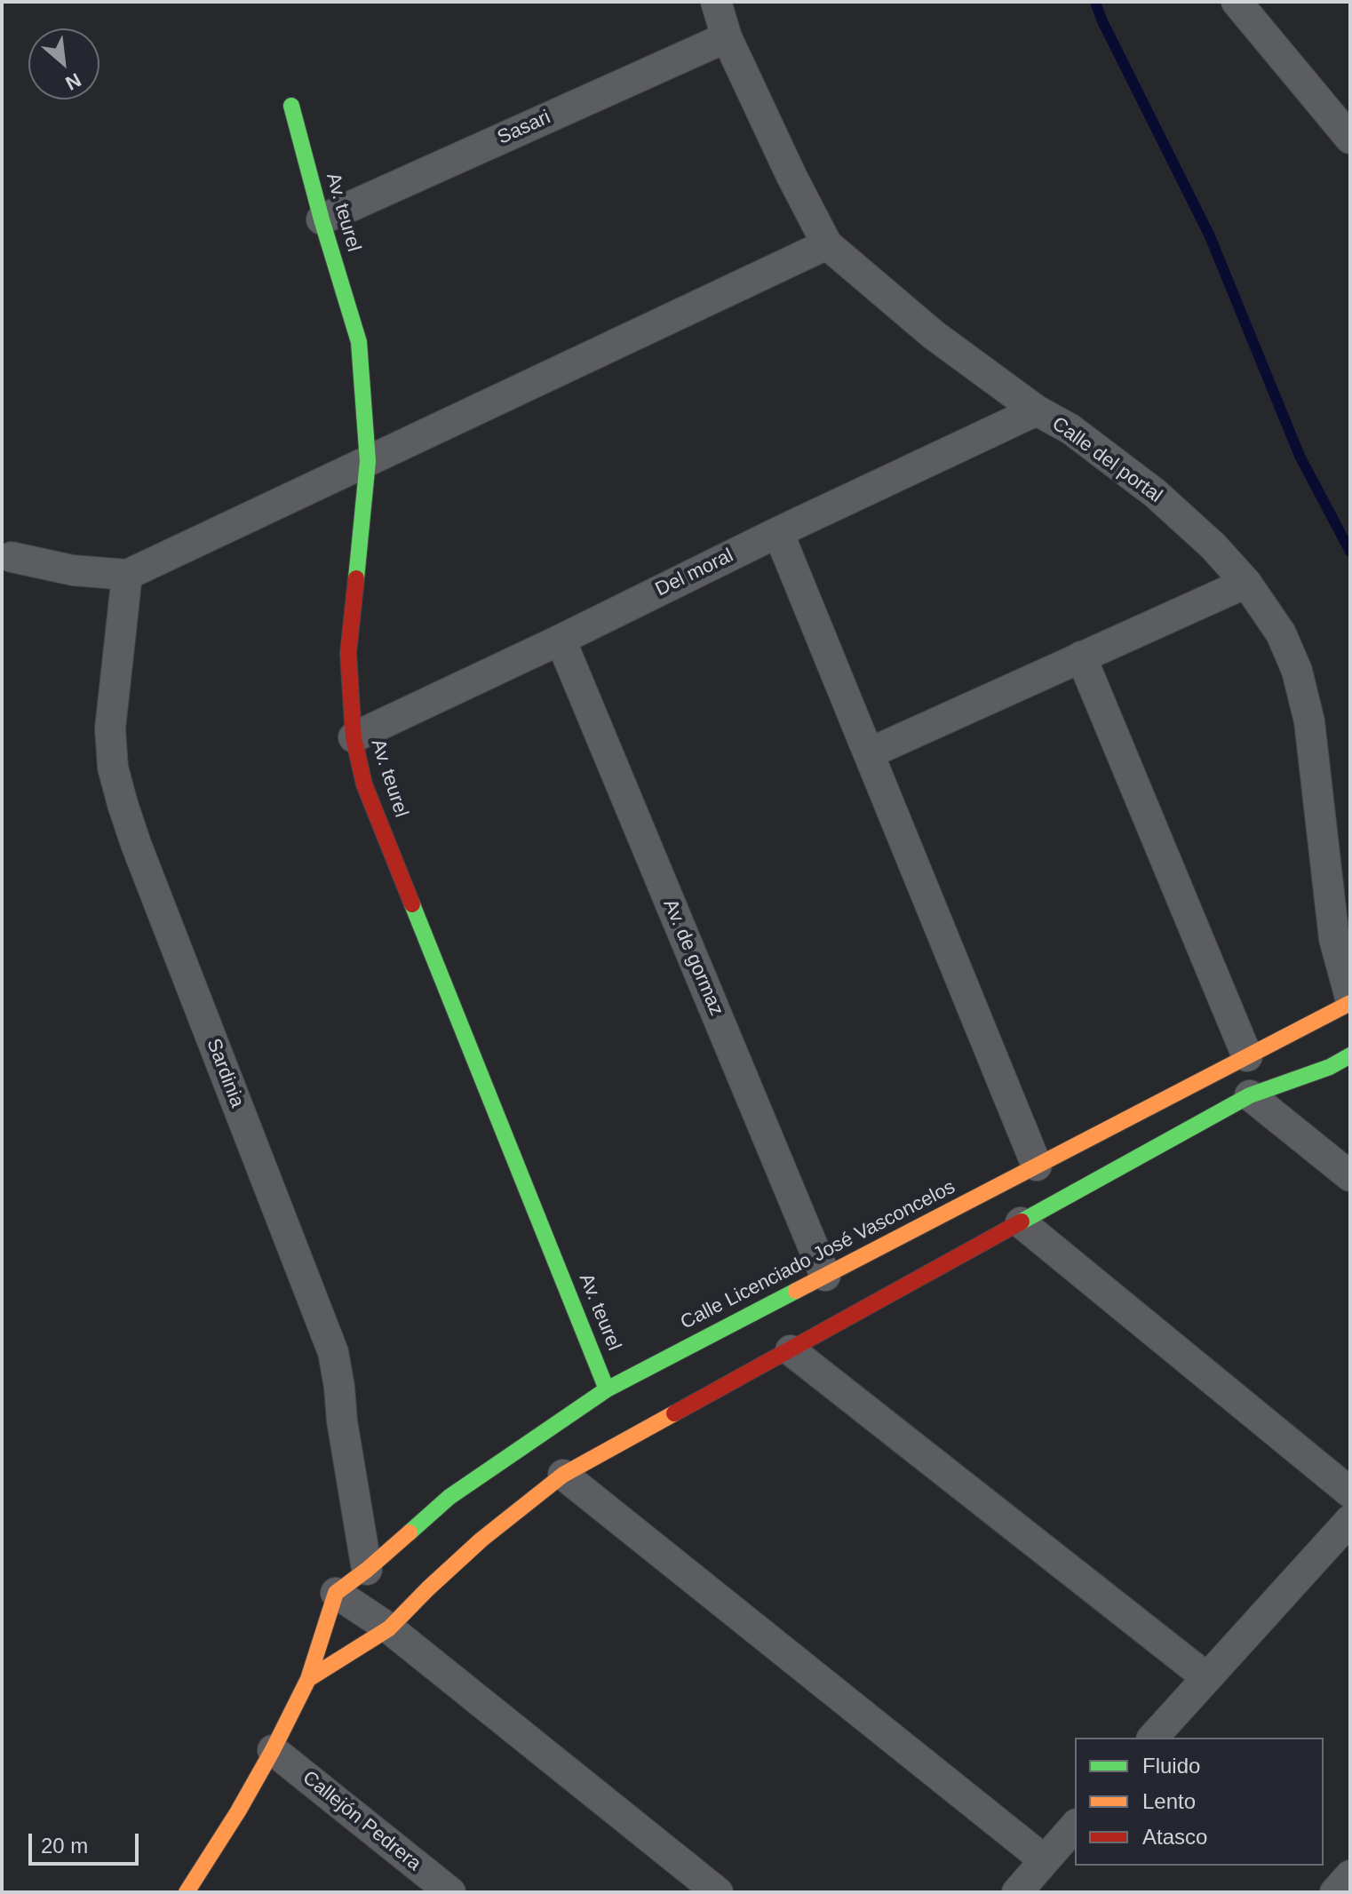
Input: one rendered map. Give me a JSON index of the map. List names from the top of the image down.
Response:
{
  "streets": {
    "street": [
      "Sasari",
      "Av. teurel",
      "Calle del portal",
      "Del moral",
      "Av. de gormaz",
      "Sardinia",
      "Calle Licenciado José Vasconcelos",
      "Callejón Pedrera"
    ]
  },
  "crossings": [
    ["Sasari", "Av. teurel"],
    ["Sasari", "Calle del portal"],
    ["Av. teurel", "Del moral"],
    ["Av. teurel", "Calle Licenciado José Vasconcelos"],
    ["Calle del portal", "Del moral"],
    ["Calle del portal", "Calle Licenciado José Vasconcelos"],
    ["Del moral", "Av. de gormaz"],
    ["Av. de gormaz", "Calle Licenciado José Vasconcelos"],
    ["Sardinia", "Calle Licenciado José Vasconcelos"]
  ],
  "legend": ["Fluido", "Lento", "Atasco"],
  "scale_bar": "20 m",
  "north": "bottom right"
}
